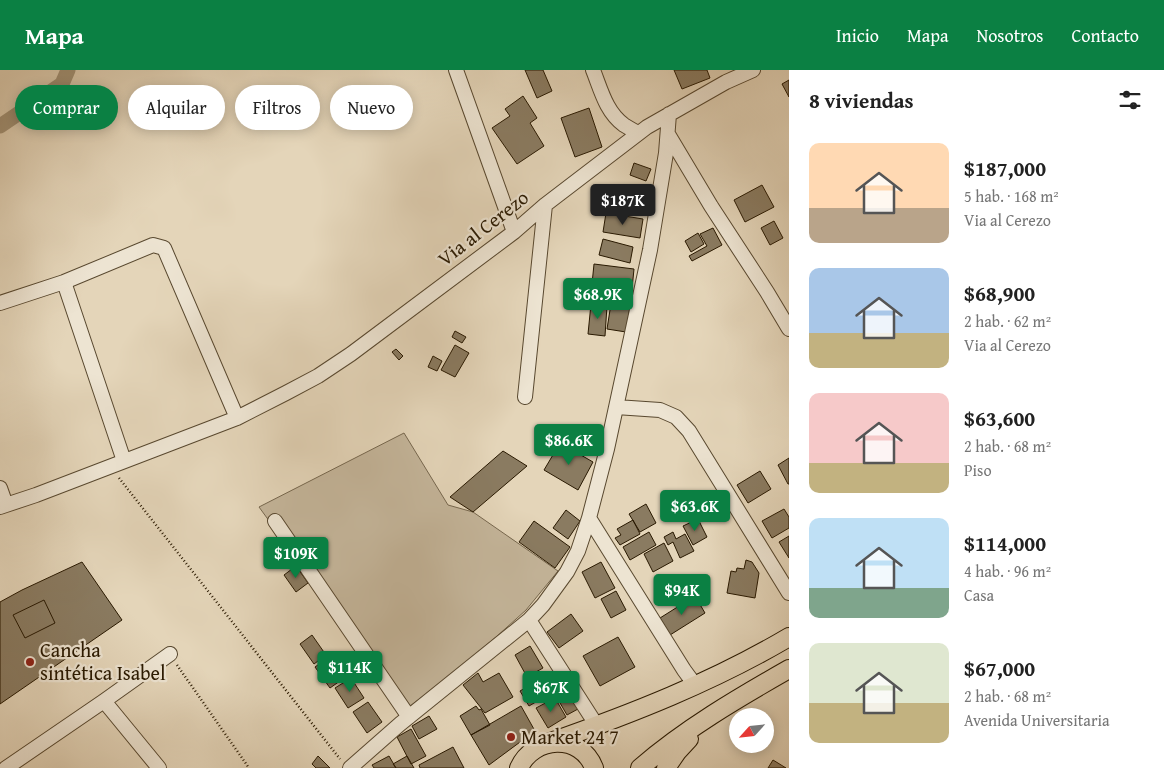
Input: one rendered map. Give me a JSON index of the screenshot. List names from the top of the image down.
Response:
{
  "streets": {
    "street": ["Via al Cerezo"]
  },
  "places": ["Cancha sintética Isabel", "Market 24 7"],
  "north": "bottom left",
  "page": {
    "header": "Mapa",
    "nav": [
      "Inicio",
      "Mapa",
      "Nosotros",
      "Contacto"
    ],
    "heading": "8 viviendas",
    "chip": [
      "Comprar",
      "Alquilar",
      "Filtros",
      "Nuevo"
    ],
    "list": [
      {
        "name": "$187,000",
        "note": "5 hab. · 168 m² · Via al Cerezo"
      },
      {
        "name": "$68,900",
        "note": "2 hab. · 62 m² · Via al Cerezo"
      },
      {
        "name": "$63,600",
        "note": "2 hab. · 68 m² · Piso"
      },
      {
        "name": "$114,000",
        "note": "4 hab. · 96 m² · Casa"
      },
      {
        "name": "$67,000",
        "note": "2 hab. · 68 m² · Avenida Universitaria"
      }
    ],
    "price": [
      "$187K",
      "$68.9K",
      "$86.6K",
      "$63.6K",
      "$109K",
      "$94K",
      "$114K",
      "$67K"
    ]
  }
}
